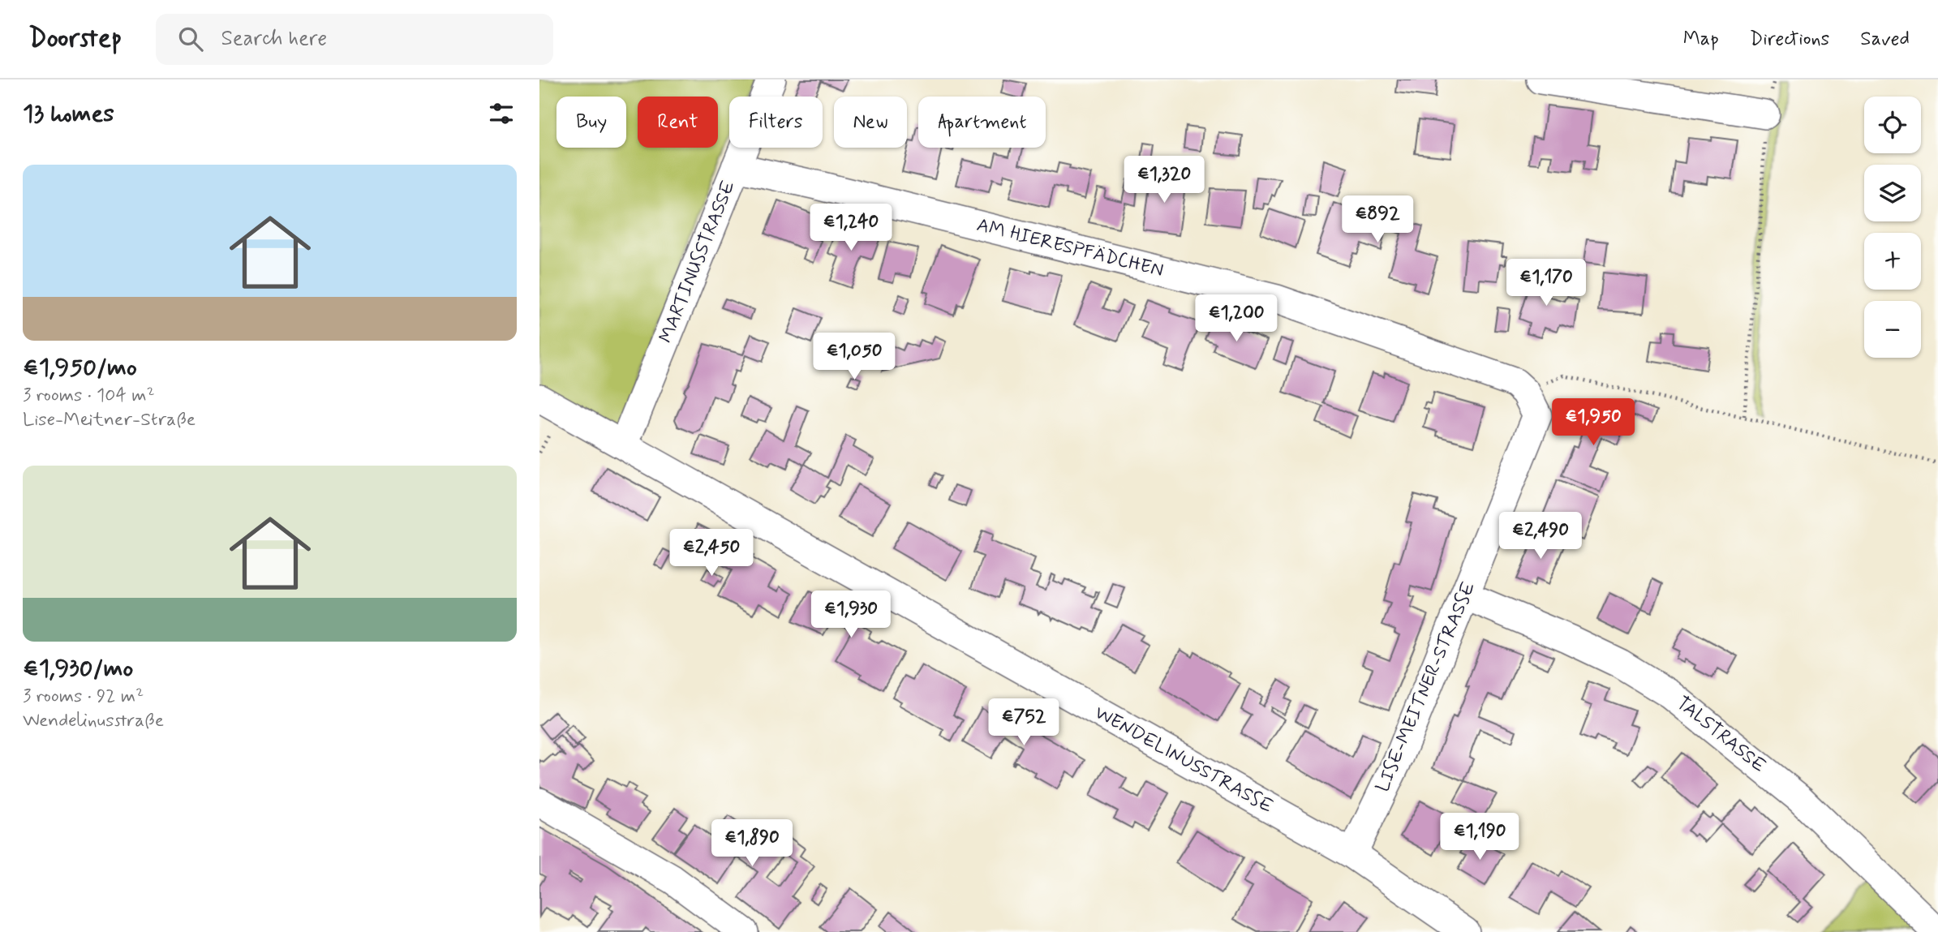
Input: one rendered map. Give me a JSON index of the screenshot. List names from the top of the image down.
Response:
{
  "streets": {
    "street": [
      "AM HIERESPFÄDCHEN",
      "MARTINUSSTRASSE",
      "LISE-MEITNER-STRASSE",
      "TALSTRASSE",
      "WENDELINUSSTRASSE"
    ]
  },
  "crossings": [
    ["AM HIERESPFÄDCHEN", "MARTINUSSTRASSE"],
    ["AM HIERESPFÄDCHEN", "LISE-MEITNER-STRASSE"],
    ["MARTINUSSTRASSE", "WENDELINUSSTRASSE"],
    ["LISE-MEITNER-STRASSE", "TALSTRASSE"],
    ["LISE-MEITNER-STRASSE", "WENDELINUSSTRASSE"]
  ],
  "page": {
    "header": "Doorstep",
    "search": "Search here",
    "nav": ["Map", "Directions", "Saved"],
    "heading": "13 homes",
    "map_buttons": ["+", "−"],
    "chip": [
      "Buy",
      "Rent",
      "Filters",
      "New",
      "Apartment"
    ],
    "list": [
      {
        "name": "€1,950/mo",
        "note": "3 rooms · 104 m² · Lise-Meitner-Straße"
      },
      {
        "name": "€1,930/mo",
        "note": "3 rooms · 92 m² · Wendelinusstraße"
      }
    ],
    "price": [
      "€1,320",
      "€892",
      "€1,240",
      "€1,170",
      "€1,200",
      "€1,050",
      "€1,950",
      "€2,490",
      "€2,450",
      "€1,930",
      "€752",
      "€1,190",
      "€1,890"
    ]
  }
}
